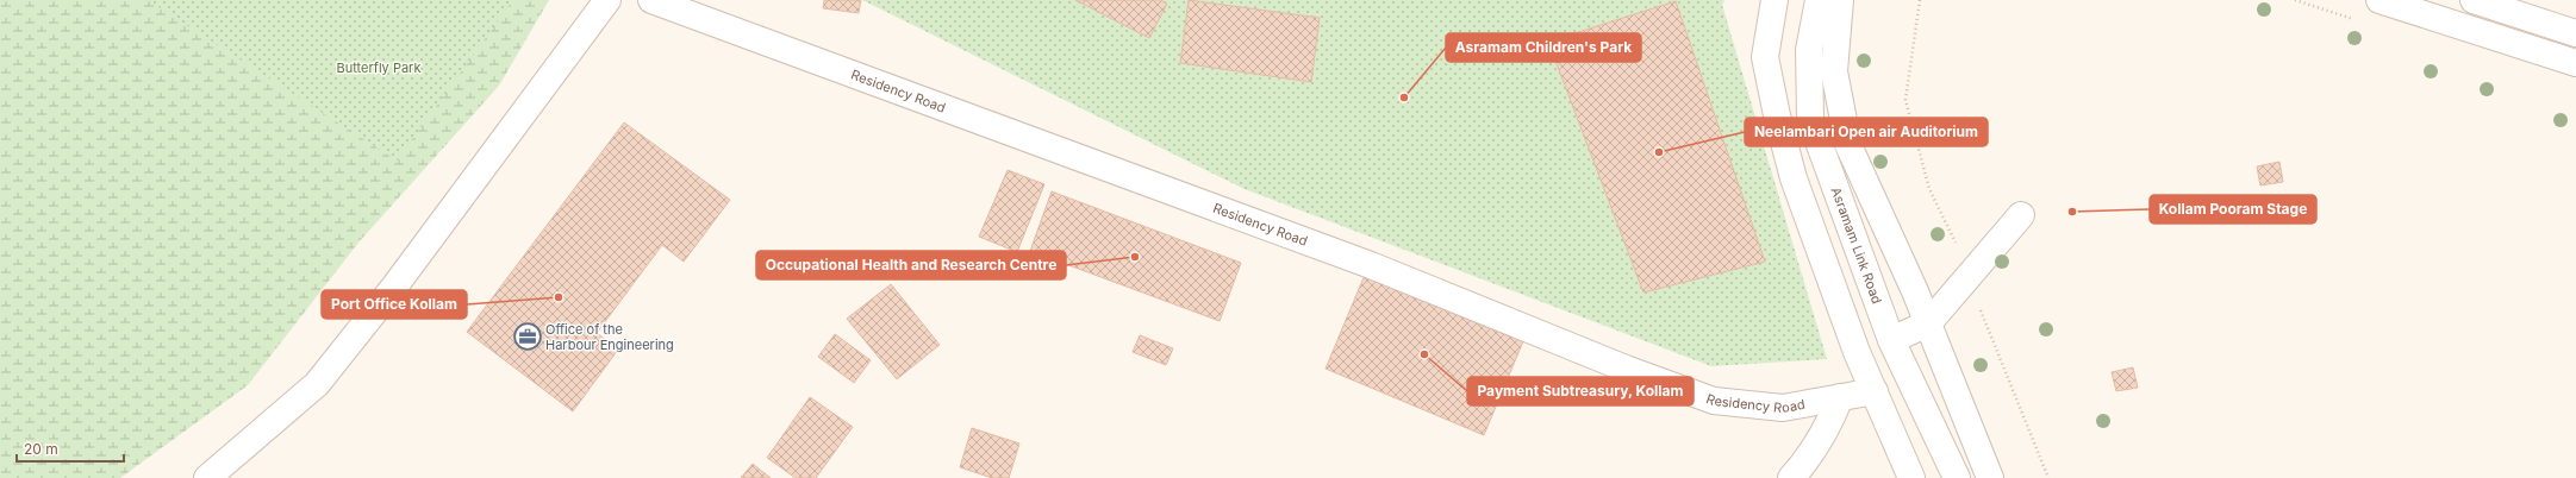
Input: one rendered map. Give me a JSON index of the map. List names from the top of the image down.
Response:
{
  "streets": {
    "street": ["Residency Road", "Asramam Link Road"]
  },
  "parks": ["Butterfly Park"],
  "places": {
    "other": [
      "Asramam Children's Park",
      "Neelambari Open air Auditorium",
      "Kollam Pooram Stage",
      "Occupational Health and Research Centre",
      "Port Office Kollam",
      "Payment Subtreasury, Kollam"
    ],
    "office": ["Office of the Harbour Engineering"]
  },
  "scale_bar": "20 m"
}
